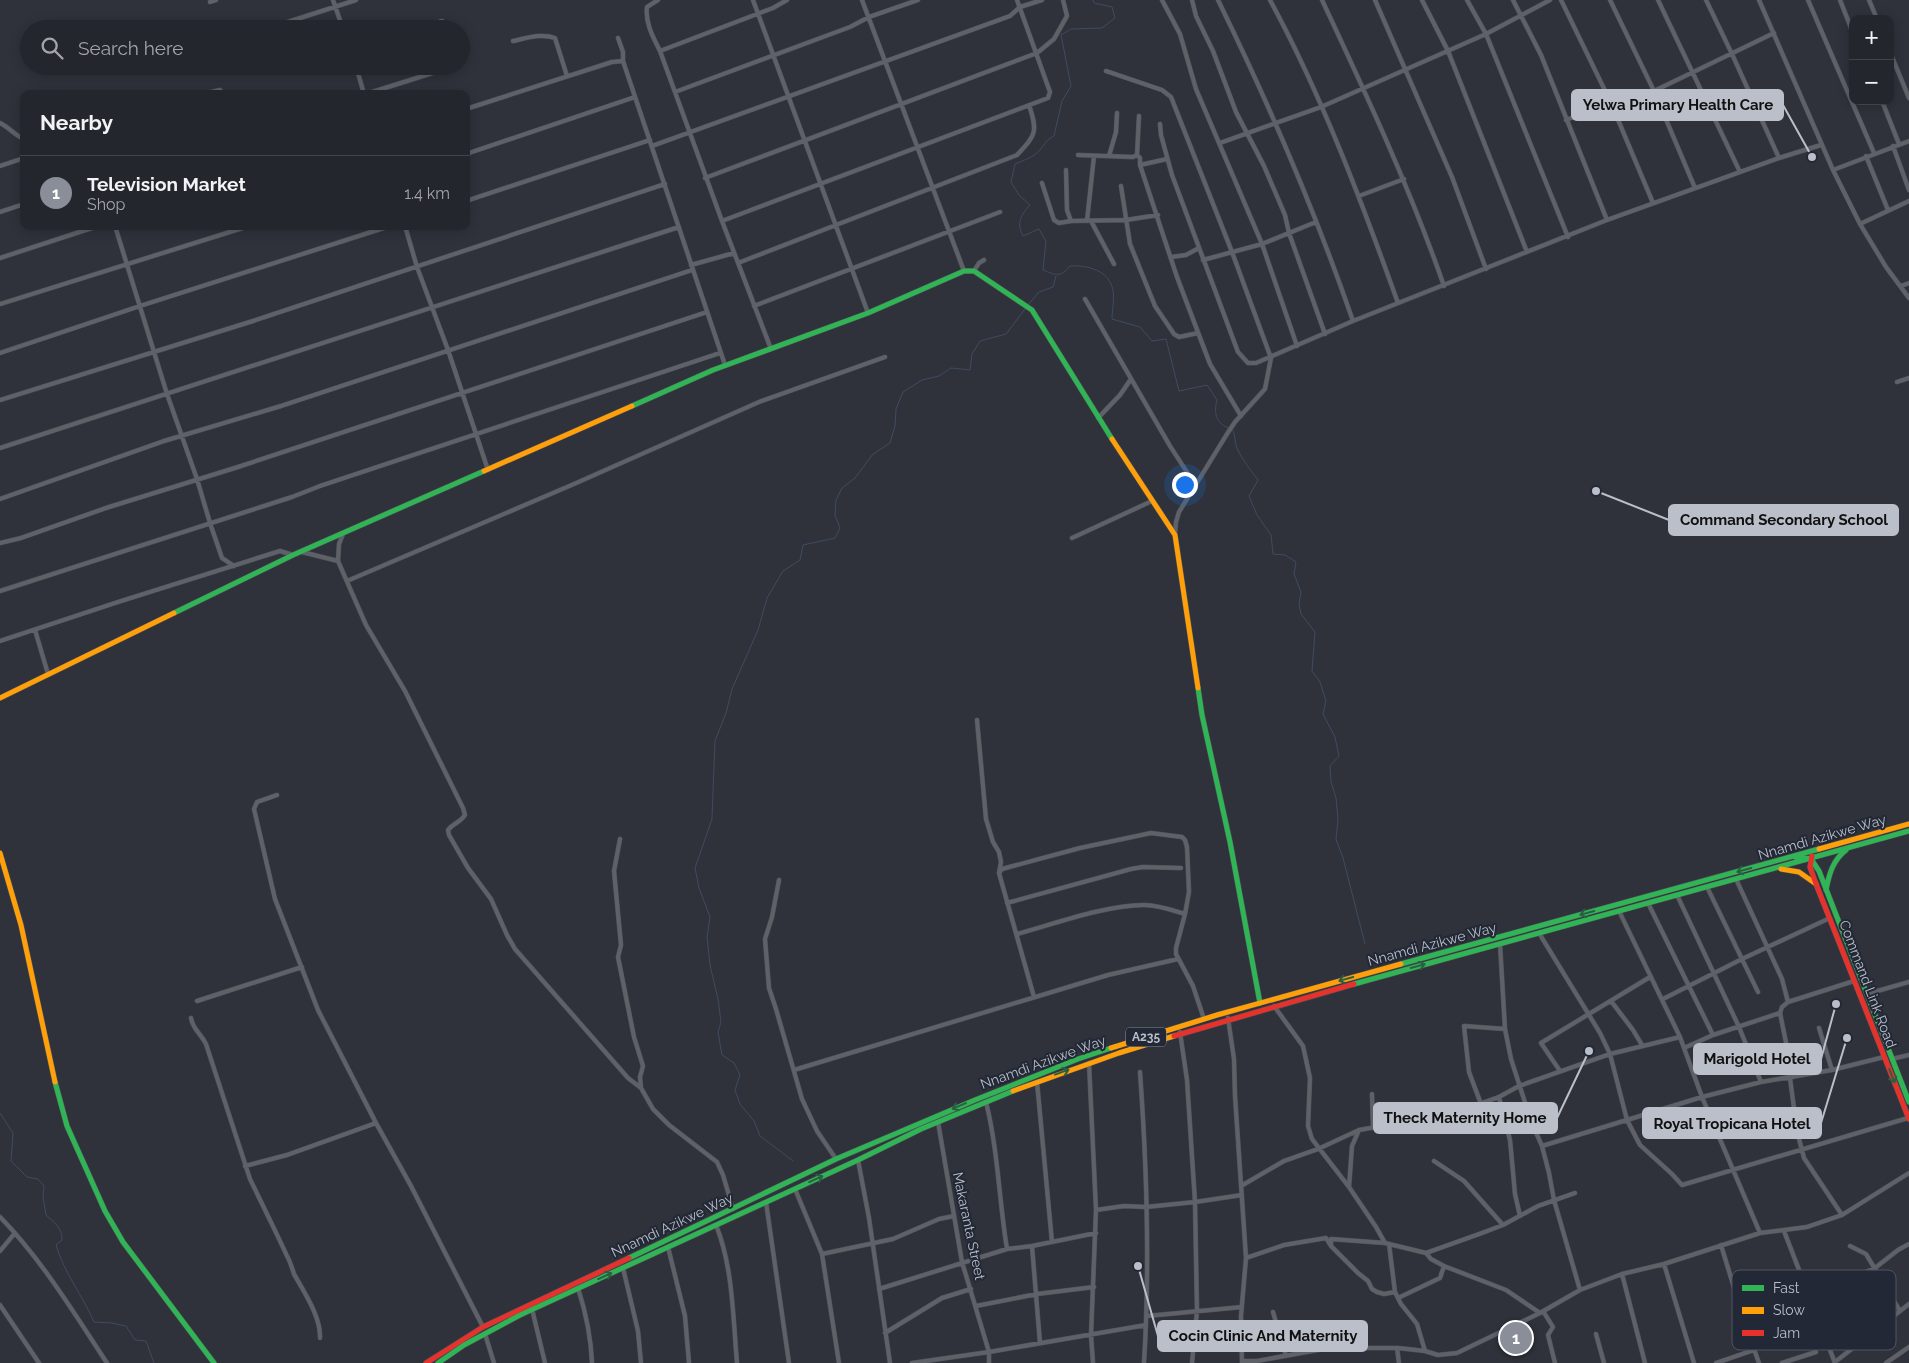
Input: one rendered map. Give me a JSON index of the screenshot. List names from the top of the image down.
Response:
{
  "streets": {
    "main road": ["Nnamdi Azikwe Way", "Command Link Road", "A235"],
    "street": ["Makaranta Street"]
  },
  "crossings": [
    ["Nnamdi Azikwe Way", "Command Link Road"],
    ["Nnamdi Azikwe Way", "Makaranta Street"]
  ],
  "places": [
    "Yelwa Primary Health Care",
    "Command Secondary School",
    "Marigold Hotel",
    "Royal Tropicana Hotel",
    "Theck Maternity Home",
    "Cocin Clinic And Maternity"
  ],
  "legend": ["Fast", "Slow", "Jam"],
  "page": {
    "map_buttons": ["+", "−"],
    "search": "Search here",
    "heading": "Nearby",
    "list": [
      {
        "mark": "1",
        "name": "Television Market",
        "note": "Shop",
        "value": "1.4 km"
      }
    ],
    "pins": "1"
  }
}
